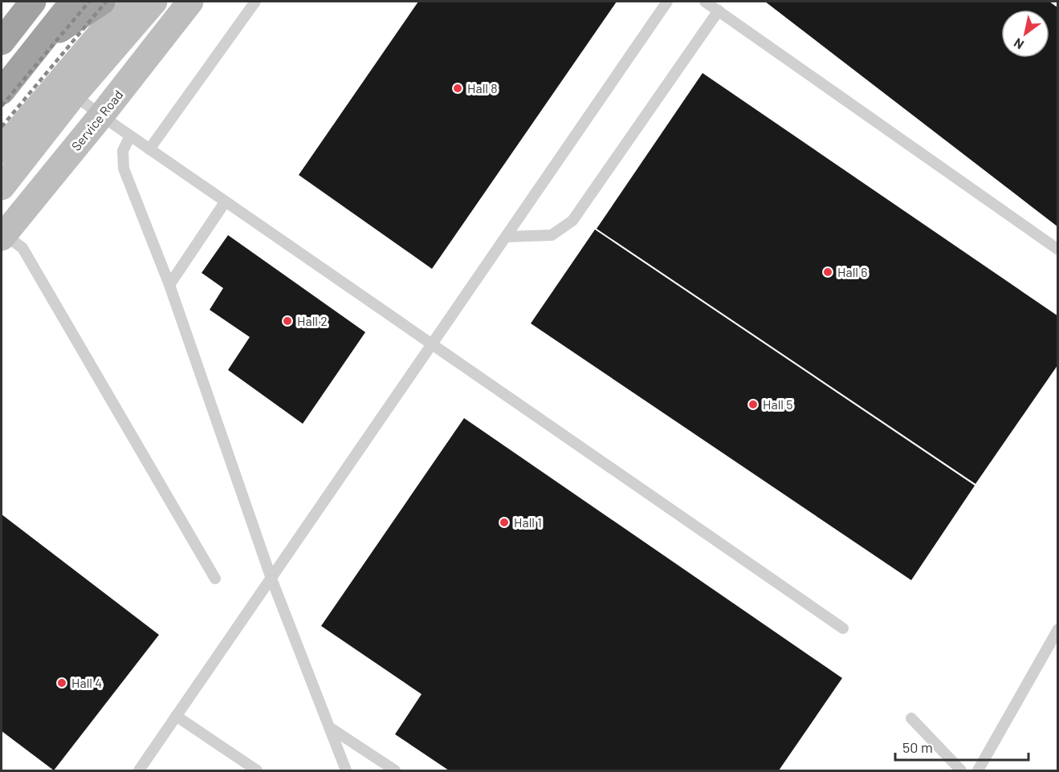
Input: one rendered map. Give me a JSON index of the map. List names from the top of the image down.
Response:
{
  "streets": {
    "main road": ["Service Road"]
  },
  "places": [
    "Hall 8",
    "Hall 6",
    "Hall 2",
    "Hall 5",
    "Hall 1",
    "Hall 4"
  ],
  "scale_bar": "50 m",
  "north": "bottom left"
}
